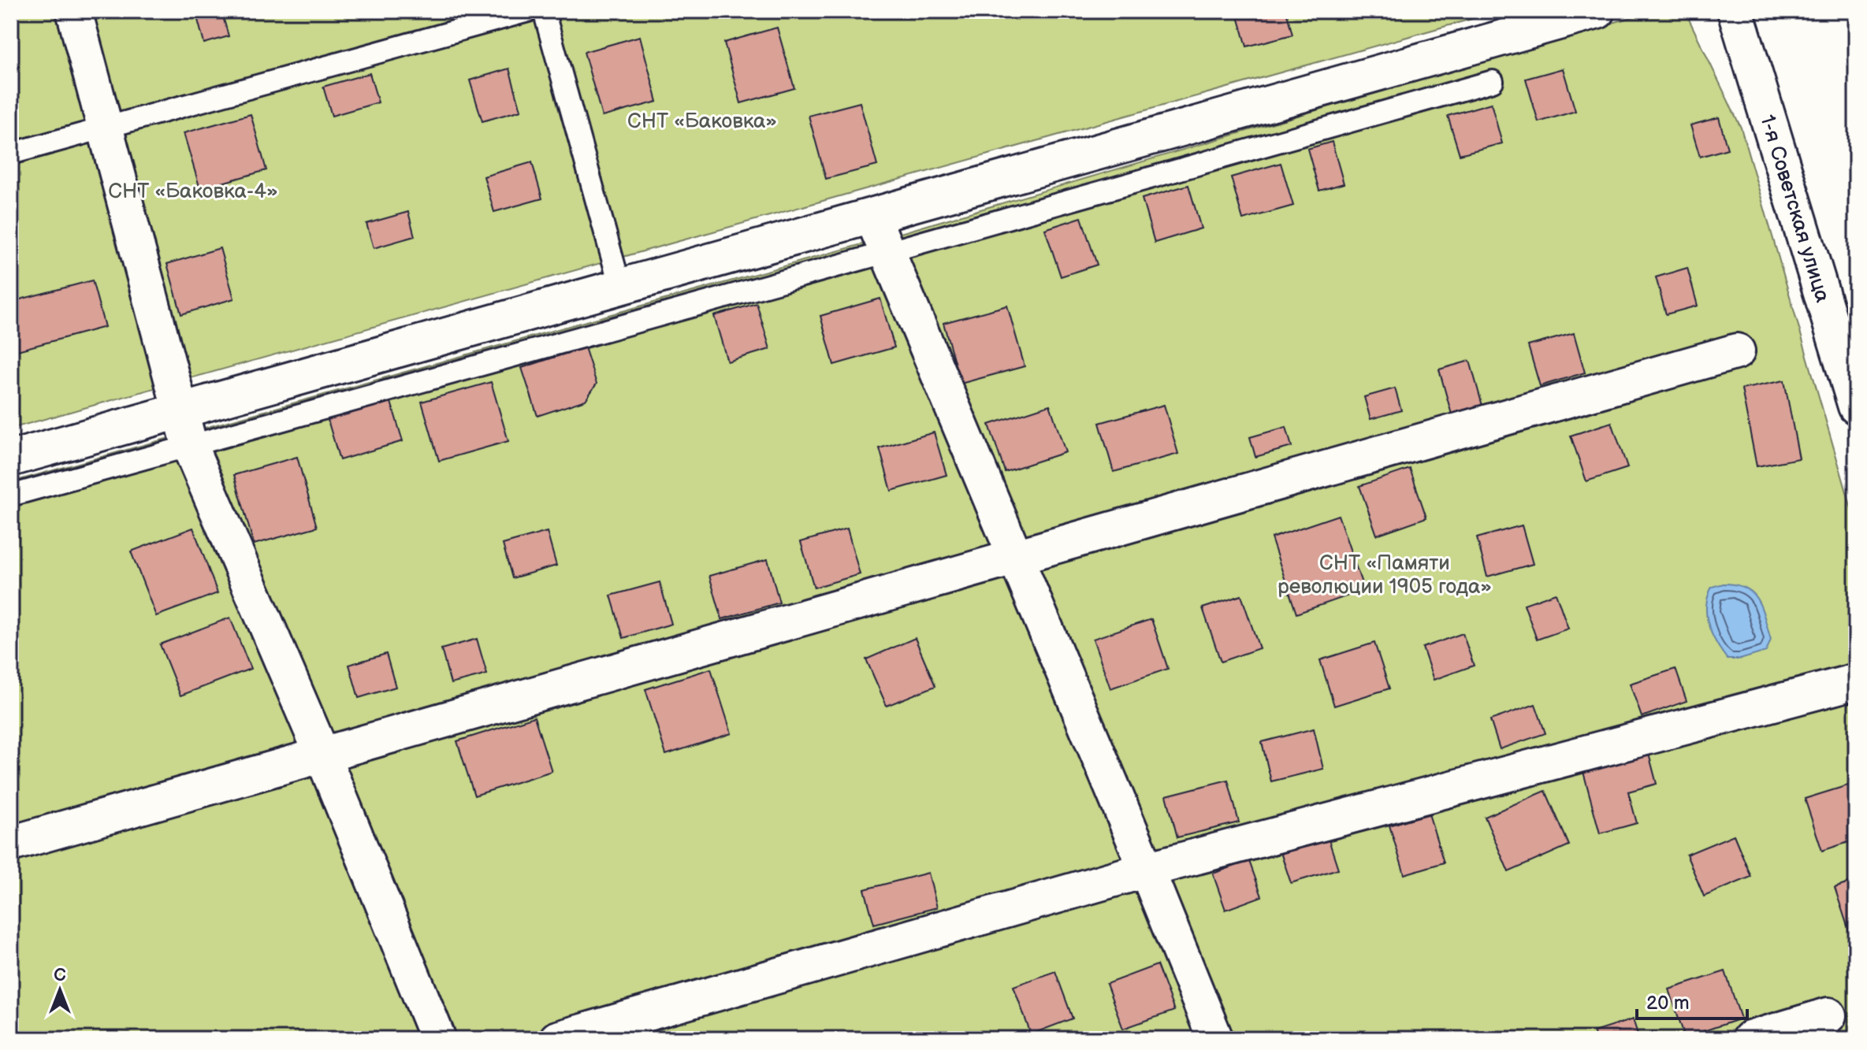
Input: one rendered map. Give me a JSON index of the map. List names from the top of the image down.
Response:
{
  "streets": {
    "street": ["1-я Советская улица"]
  },
  "parks": ["СНТ «Баковка»", "СНТ «Баковка-4»", "СНТ «Памяти революции 1905 года»"],
  "scale_bar": "20 m",
  "north": "top"
}
